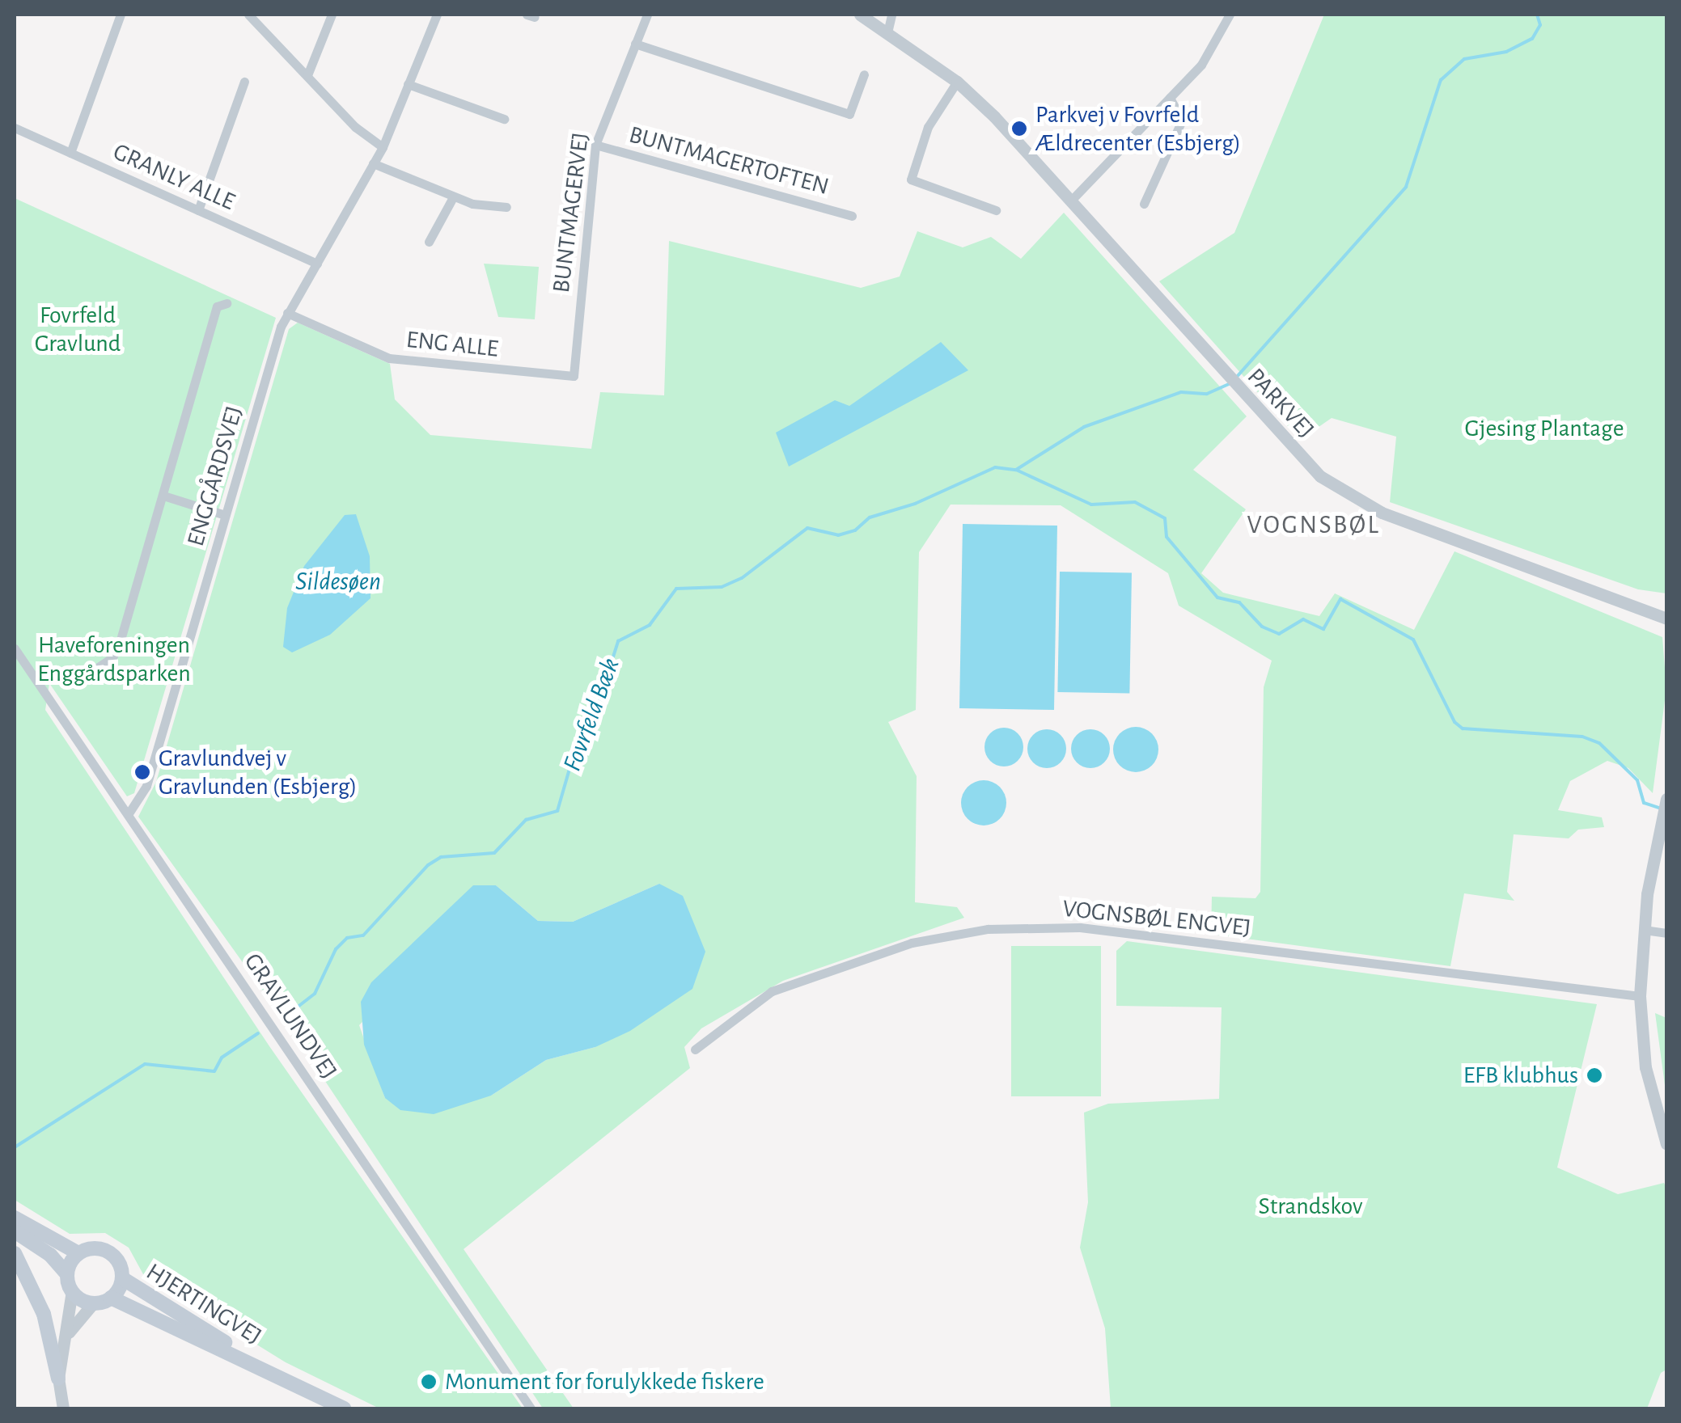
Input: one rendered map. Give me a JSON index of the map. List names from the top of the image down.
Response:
{
  "streets": {
    "main road": ["HJERTINGVEJ"],
    "street": [
      "BUNTMAGERTOFTEN",
      "GRANLY ALLE",
      "BUNTMAGERVEJ",
      "ENG ALLE",
      "PARKVEJ",
      "ENGGÅRDSVEJ",
      "VOGNSBØL ENGVEJ",
      "GRAVLUNDVEJ"
    ]
  },
  "crossings": [
    ["BUNTMAGERTOFTEN", "BUNTMAGERVEJ"],
    ["GRANLY ALLE", "ENGGÅRDSVEJ"],
    ["BUNTMAGERVEJ", "ENG ALLE"],
    ["ENG ALLE", "ENGGÅRDSVEJ"],
    ["ENGGÅRDSVEJ", "GRAVLUNDVEJ"]
  ],
  "districts": ["VOGNSBØL"],
  "water": ["Sildesøen", "Fovrfeld Bæk"],
  "parks": [
    "Fovrfeld Gravlund",
    "Gjesing Plantage",
    "Haveforeningen Enggårdsparken",
    "Strandskov"
  ],
  "places": [
    "Parkvej v Fovrfeld Ældrecenter (Esbjerg)",
    "Gravlundvej v Gravlunden (Esbjerg)",
    "EFB klubhus",
    "Monument for forulykkede fiskere"
  ]
}
